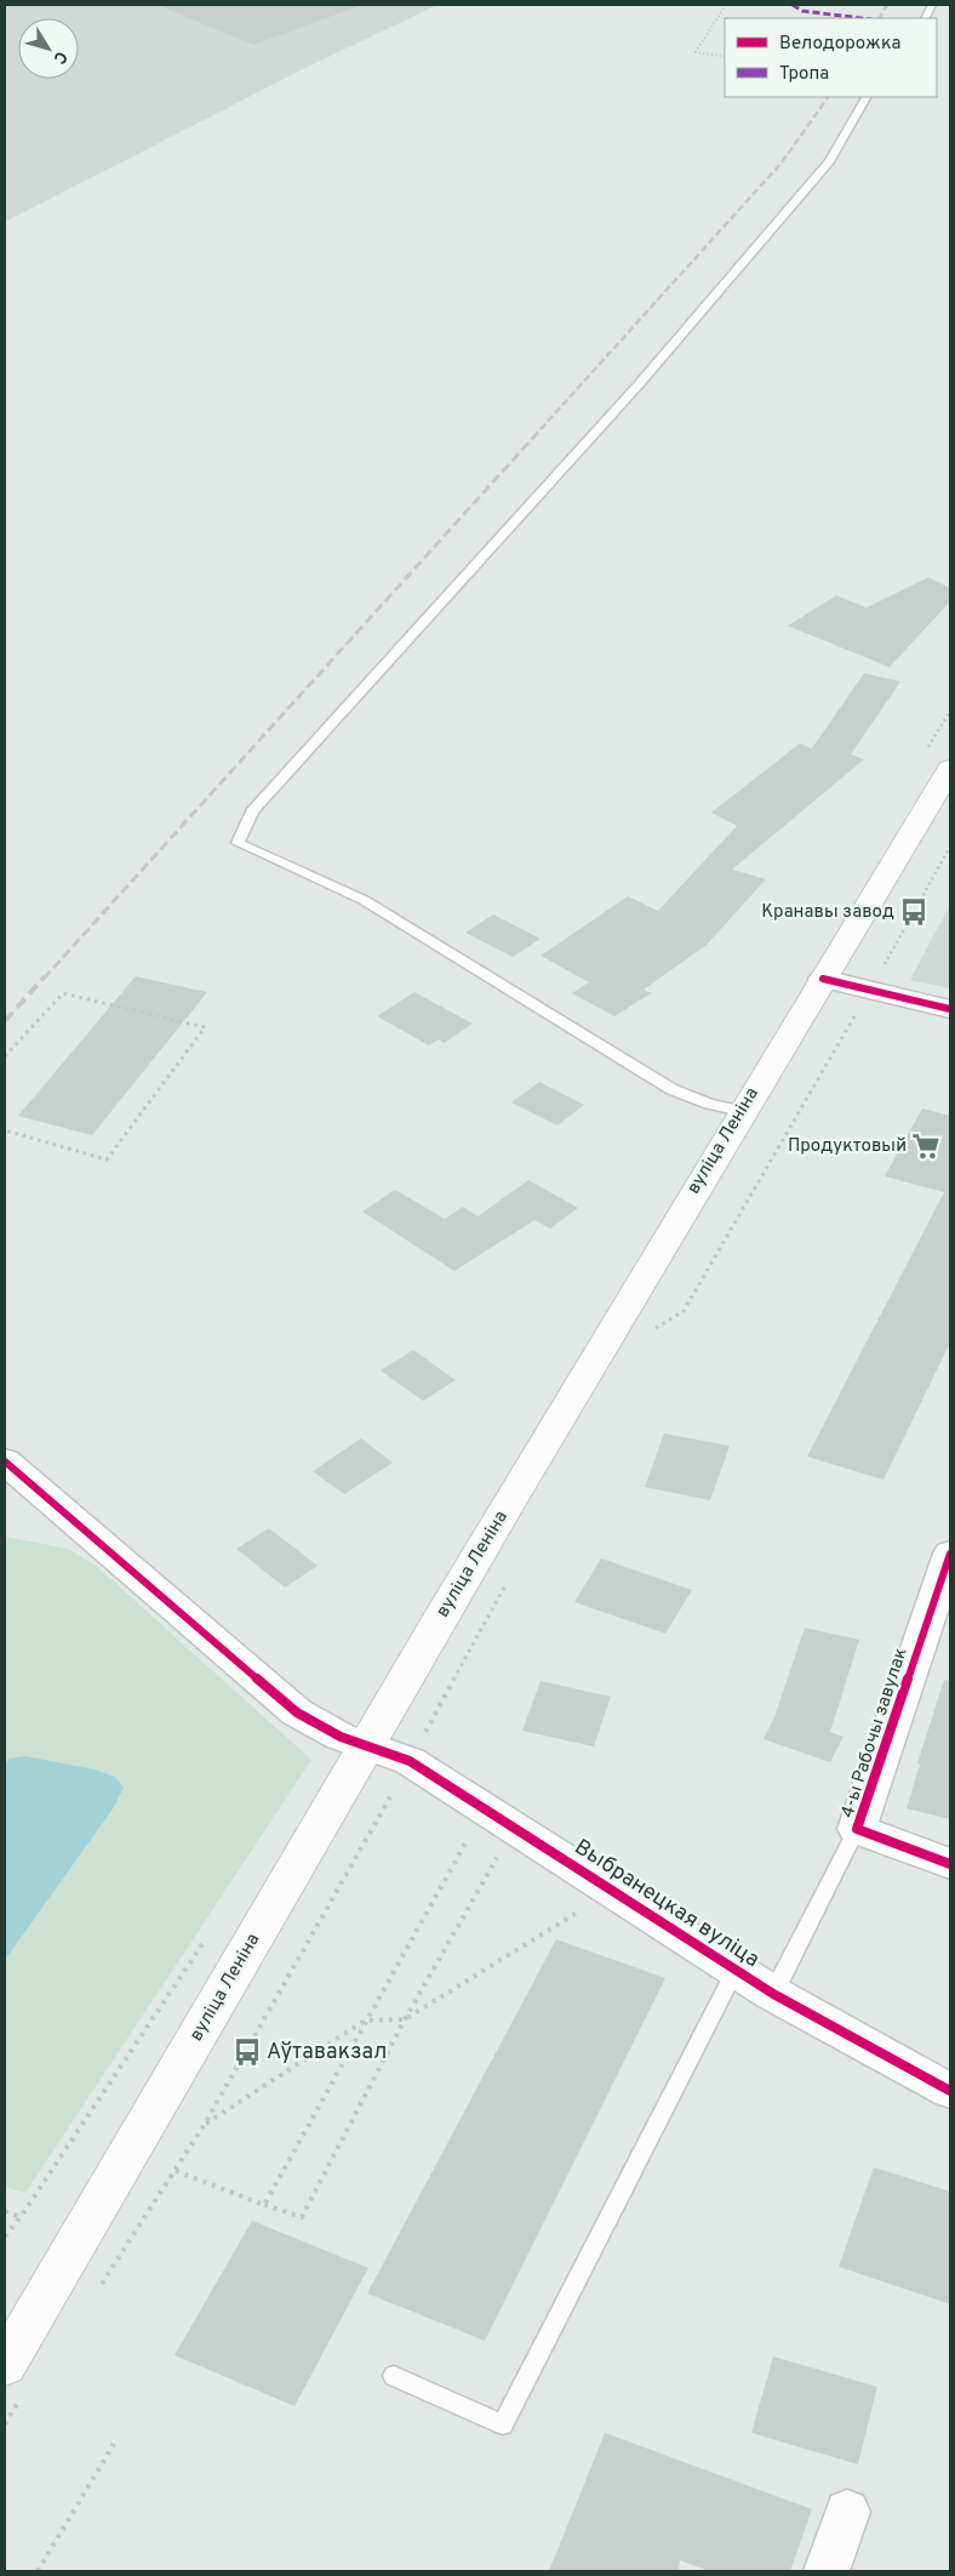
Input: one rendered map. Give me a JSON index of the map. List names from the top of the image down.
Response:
{
  "streets": {
    "main road": ["вуліца Леніна"],
    "street": ["4-ы Рабочы завулак", "Выбранецкая вуліца"]
  },
  "crossings": [
    ["вуліца Леніна", "Выбранецкая вуліца"]
  ],
  "places": {
    "bus stop": ["Кранавы завод", "Аўтавакзал"],
    "supermarket": ["Продуктовый"]
  },
  "legend": ["Велодорожка", "Тропа"],
  "north": "bottom right"
}
